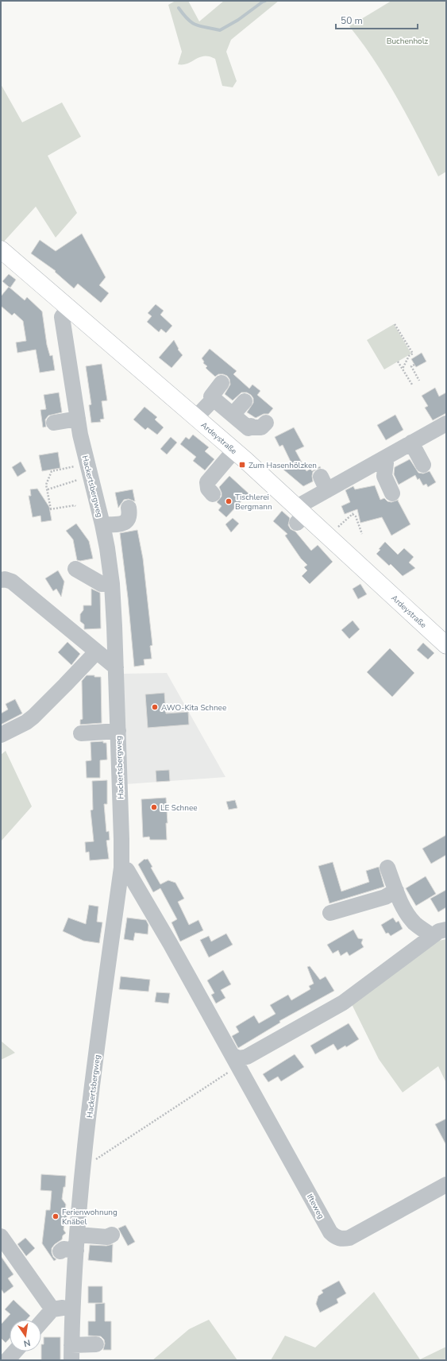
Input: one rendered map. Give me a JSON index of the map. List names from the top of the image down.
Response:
{
  "streets": {
    "main road": ["Ardeystraße"],
    "street": ["Hackertsbergweg", "Ifteweg"]
  },
  "crossings": [
    ["Ardeystraße", "Hackertsbergweg"]
  ],
  "parks": ["Buchenholz"],
  "places": {
    "transit": ["Zum Hasenhölzken"],
    "other": [
      "Tischlerei Bergmann",
      "AWO-Kita Schnee",
      "LE Schnee",
      "Ferienwohnung Knäbel"
    ]
  },
  "scale_bar": "50 m",
  "north": "bottom"
}
